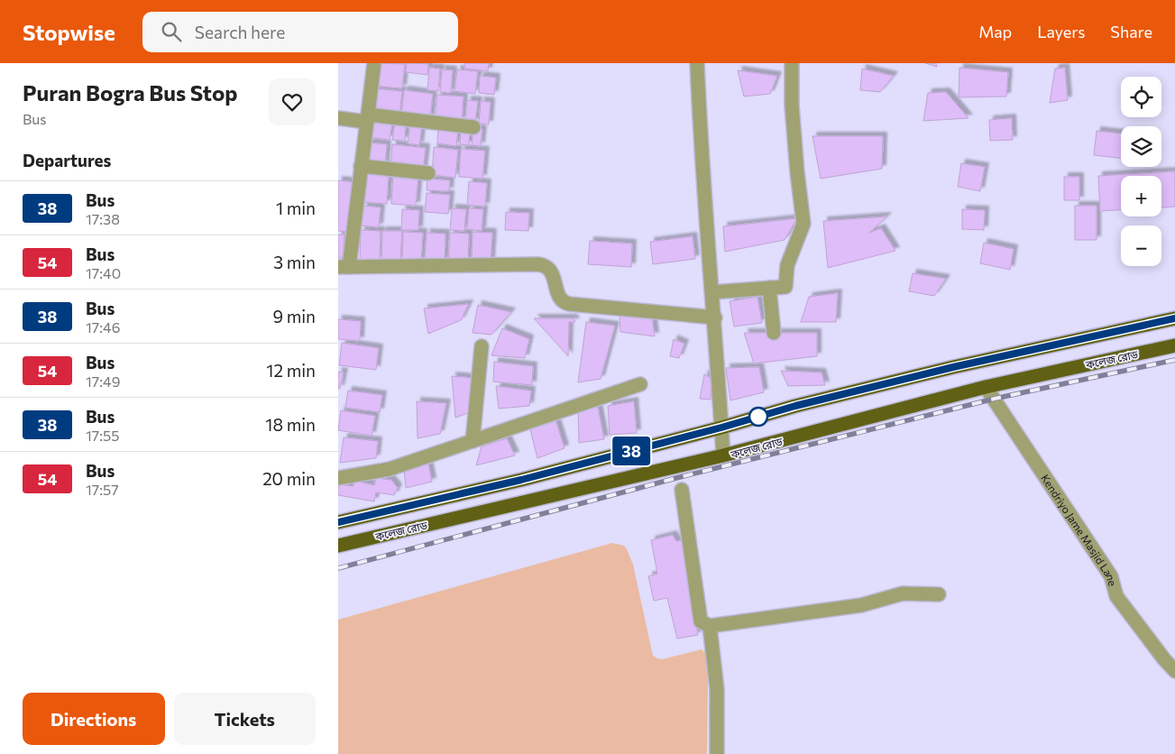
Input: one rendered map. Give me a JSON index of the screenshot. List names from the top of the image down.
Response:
{
  "streets": {
    "highway": ["কলেজ রোড"],
    "street": ["Kendriyo Jame Masjid Lane"]
  },
  "crossings": [
    ["কলেজ রোড", "Kendriyo Jame Masjid Lane"]
  ],
  "lines": ["bus line 38"],
  "page": {
    "header": "Stopwise",
    "search": "Search here",
    "nav": ["Map", "Layers", "Share"],
    "heading": [
      ["Puran Bogra Bus Stop", "Bus"],
      "Departures"
    ],
    "on_map": "38",
    "map_buttons": ["+", "−"],
    "list": [
      {
        "mark": "38",
        "name": "Bus",
        "note": "17:38",
        "value": "1 min"
      },
      {
        "mark": "54",
        "name": "Bus",
        "note": "17:40",
        "value": "3 min"
      },
      {
        "mark": "38",
        "name": "Bus",
        "note": "17:46",
        "value": "9 min"
      },
      {
        "mark": "54",
        "name": "Bus",
        "note": "17:49",
        "value": "12 min"
      },
      {
        "mark": "38",
        "name": "Bus",
        "note": "17:55",
        "value": "18 min"
      },
      {
        "mark": "54",
        "name": "Bus",
        "note": "17:57",
        "value": "20 min"
      }
    ],
    "buttons": ["Directions", "Tickets"]
  }
}
